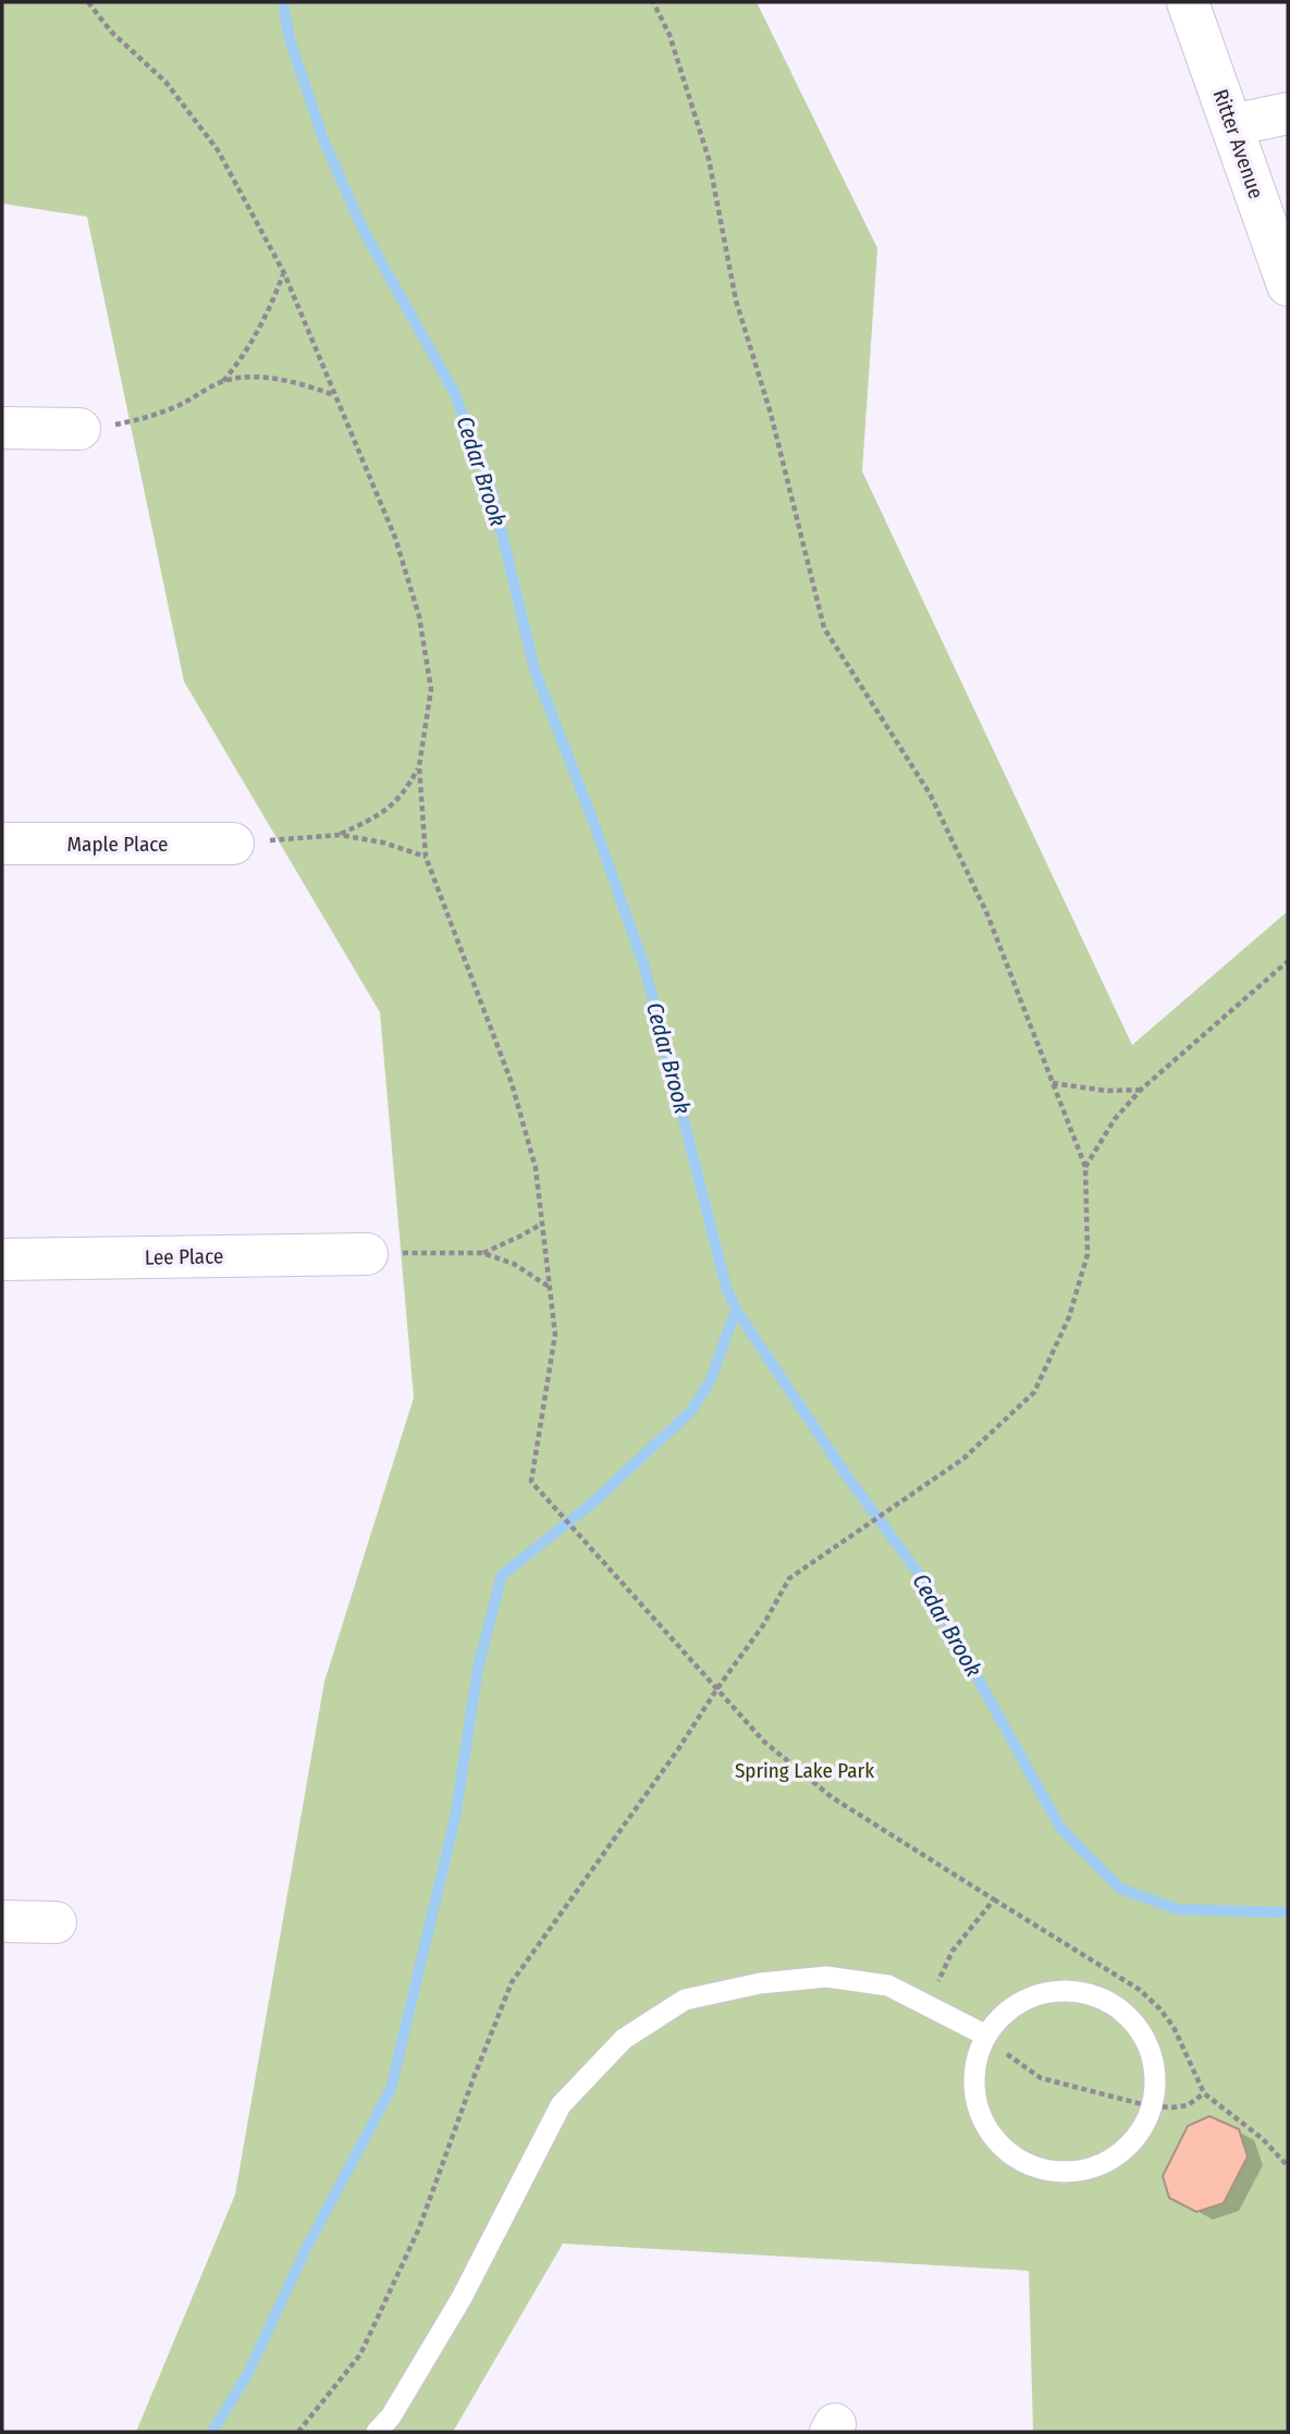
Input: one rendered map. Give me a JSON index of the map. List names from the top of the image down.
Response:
{
  "streets": {
    "street": ["Ritter Avenue", "Maple Place", "Lee Place"]
  },
  "water": ["Cedar Brook"],
  "parks": ["Spring Lake Park"]
}
